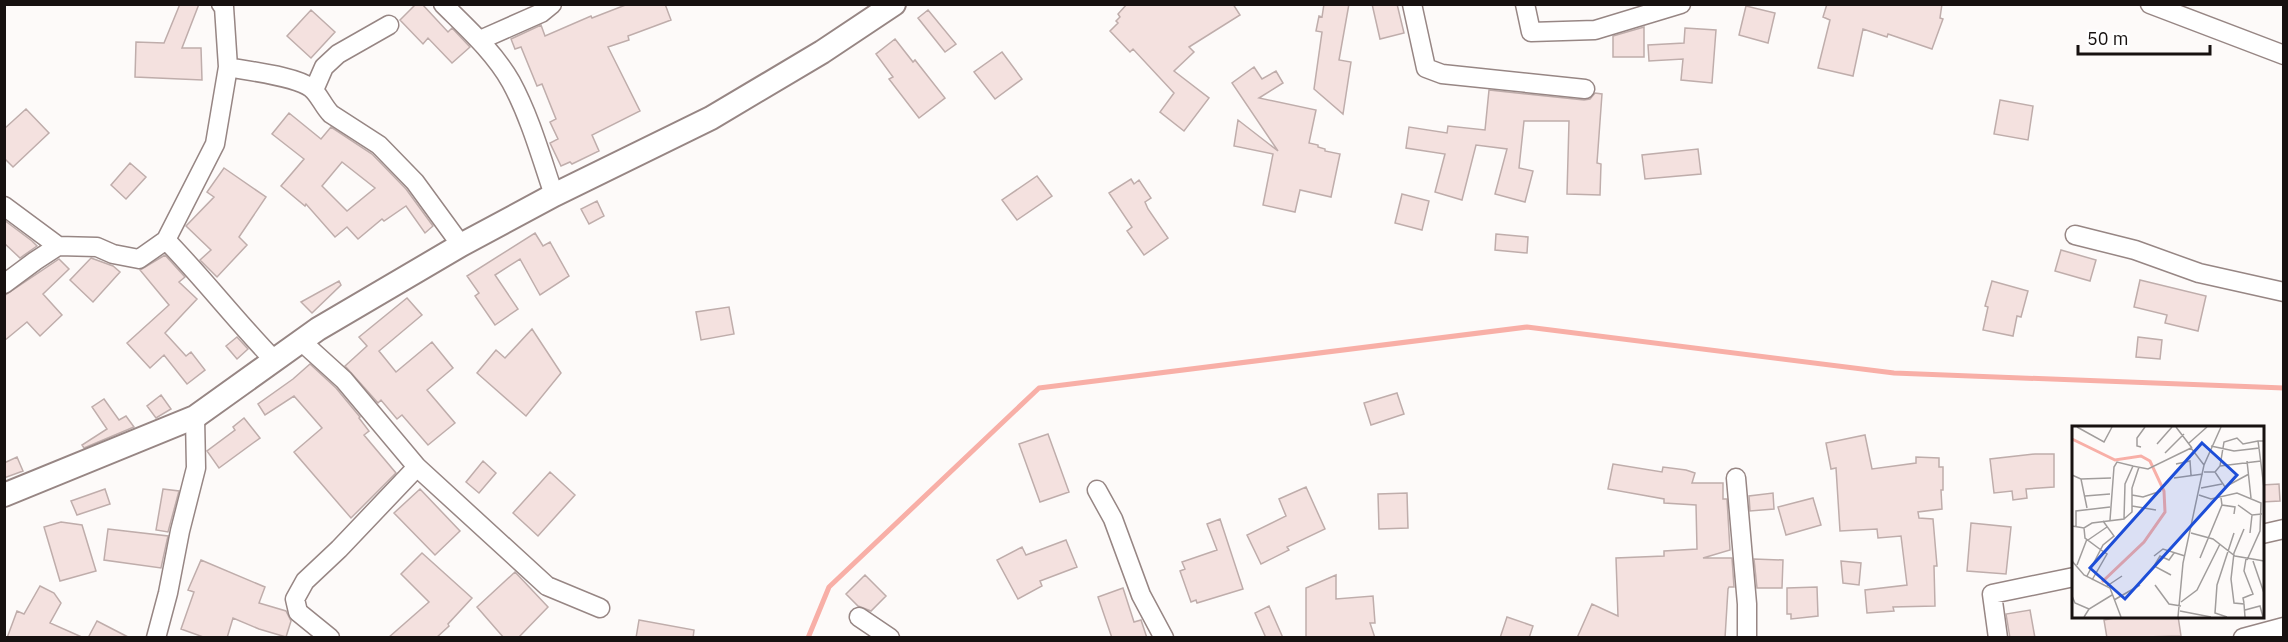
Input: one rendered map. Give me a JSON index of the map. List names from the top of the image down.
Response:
{
  "scale_bar": "50 m"
}
